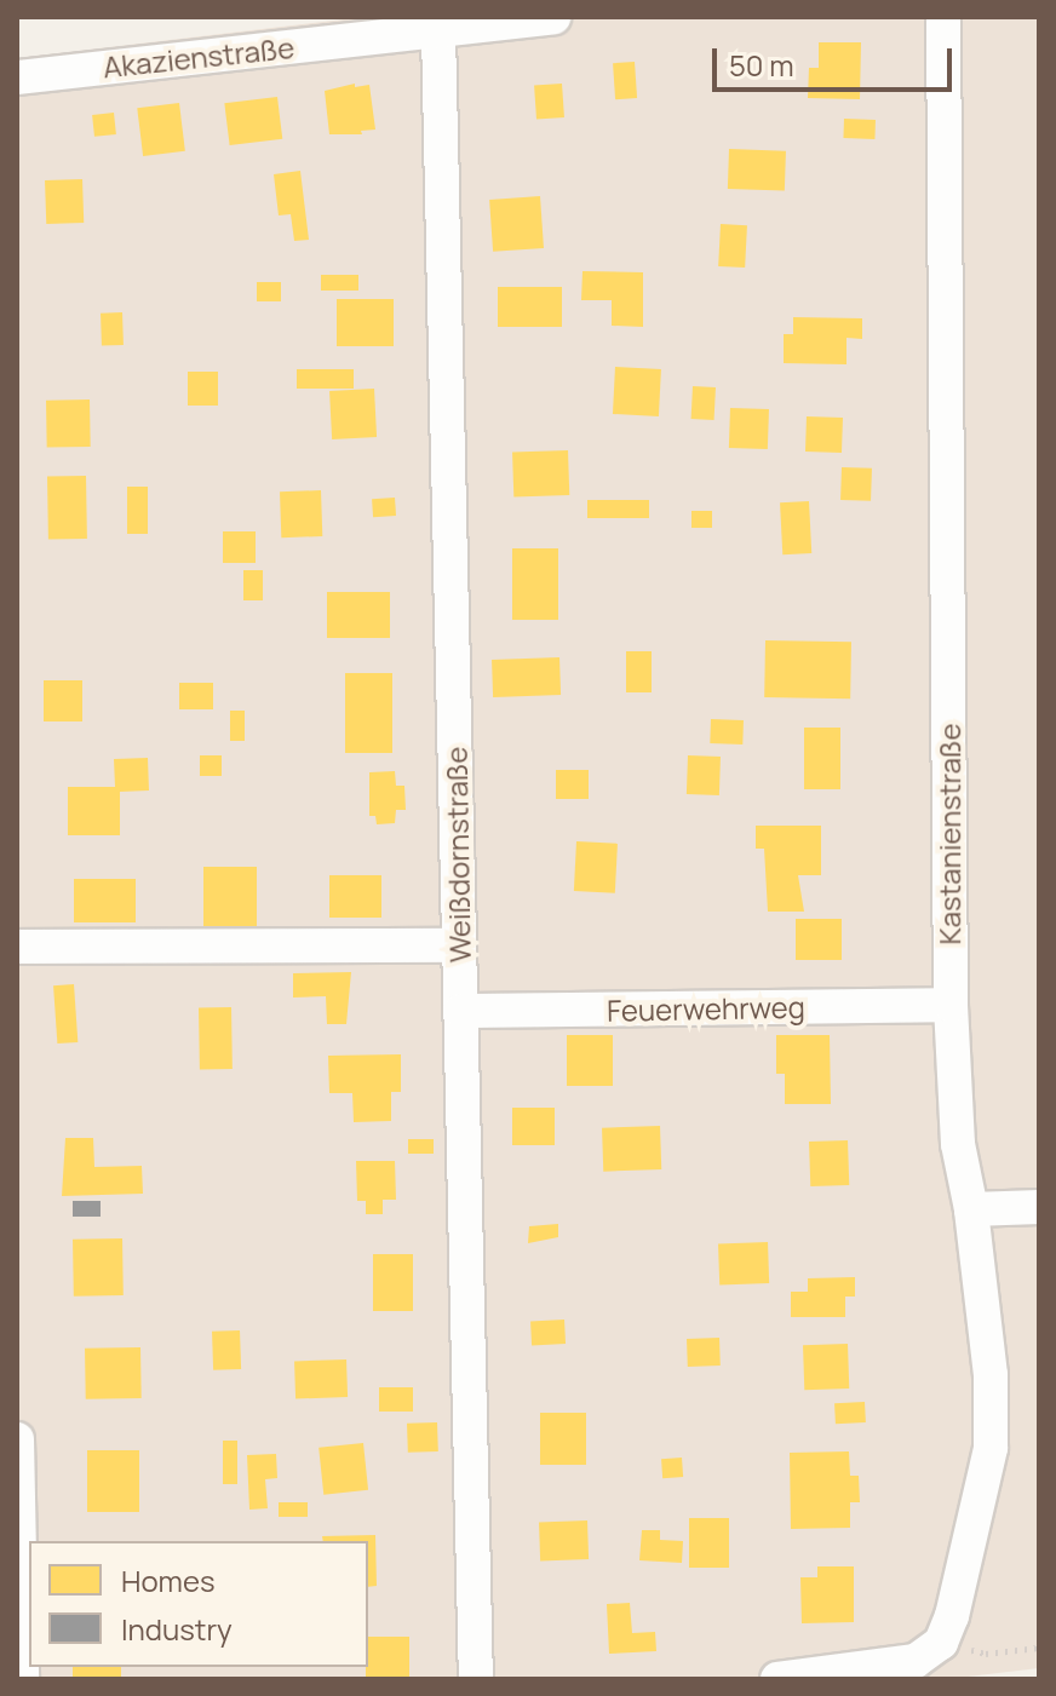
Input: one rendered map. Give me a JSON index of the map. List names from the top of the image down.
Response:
{
  "streets": {
    "street": [
      "Akazienstraße",
      "Kastanienstraße",
      "Weißdornstraße",
      "Feuerwehrweg"
    ]
  },
  "crossings": [
    ["Akazienstraße", "Weißdornstraße"],
    ["Kastanienstraße", "Feuerwehrweg"],
    ["Weißdornstraße", "Feuerwehrweg"]
  ],
  "legend": ["Homes", "Industry"],
  "scale_bar": "50 m"
}
